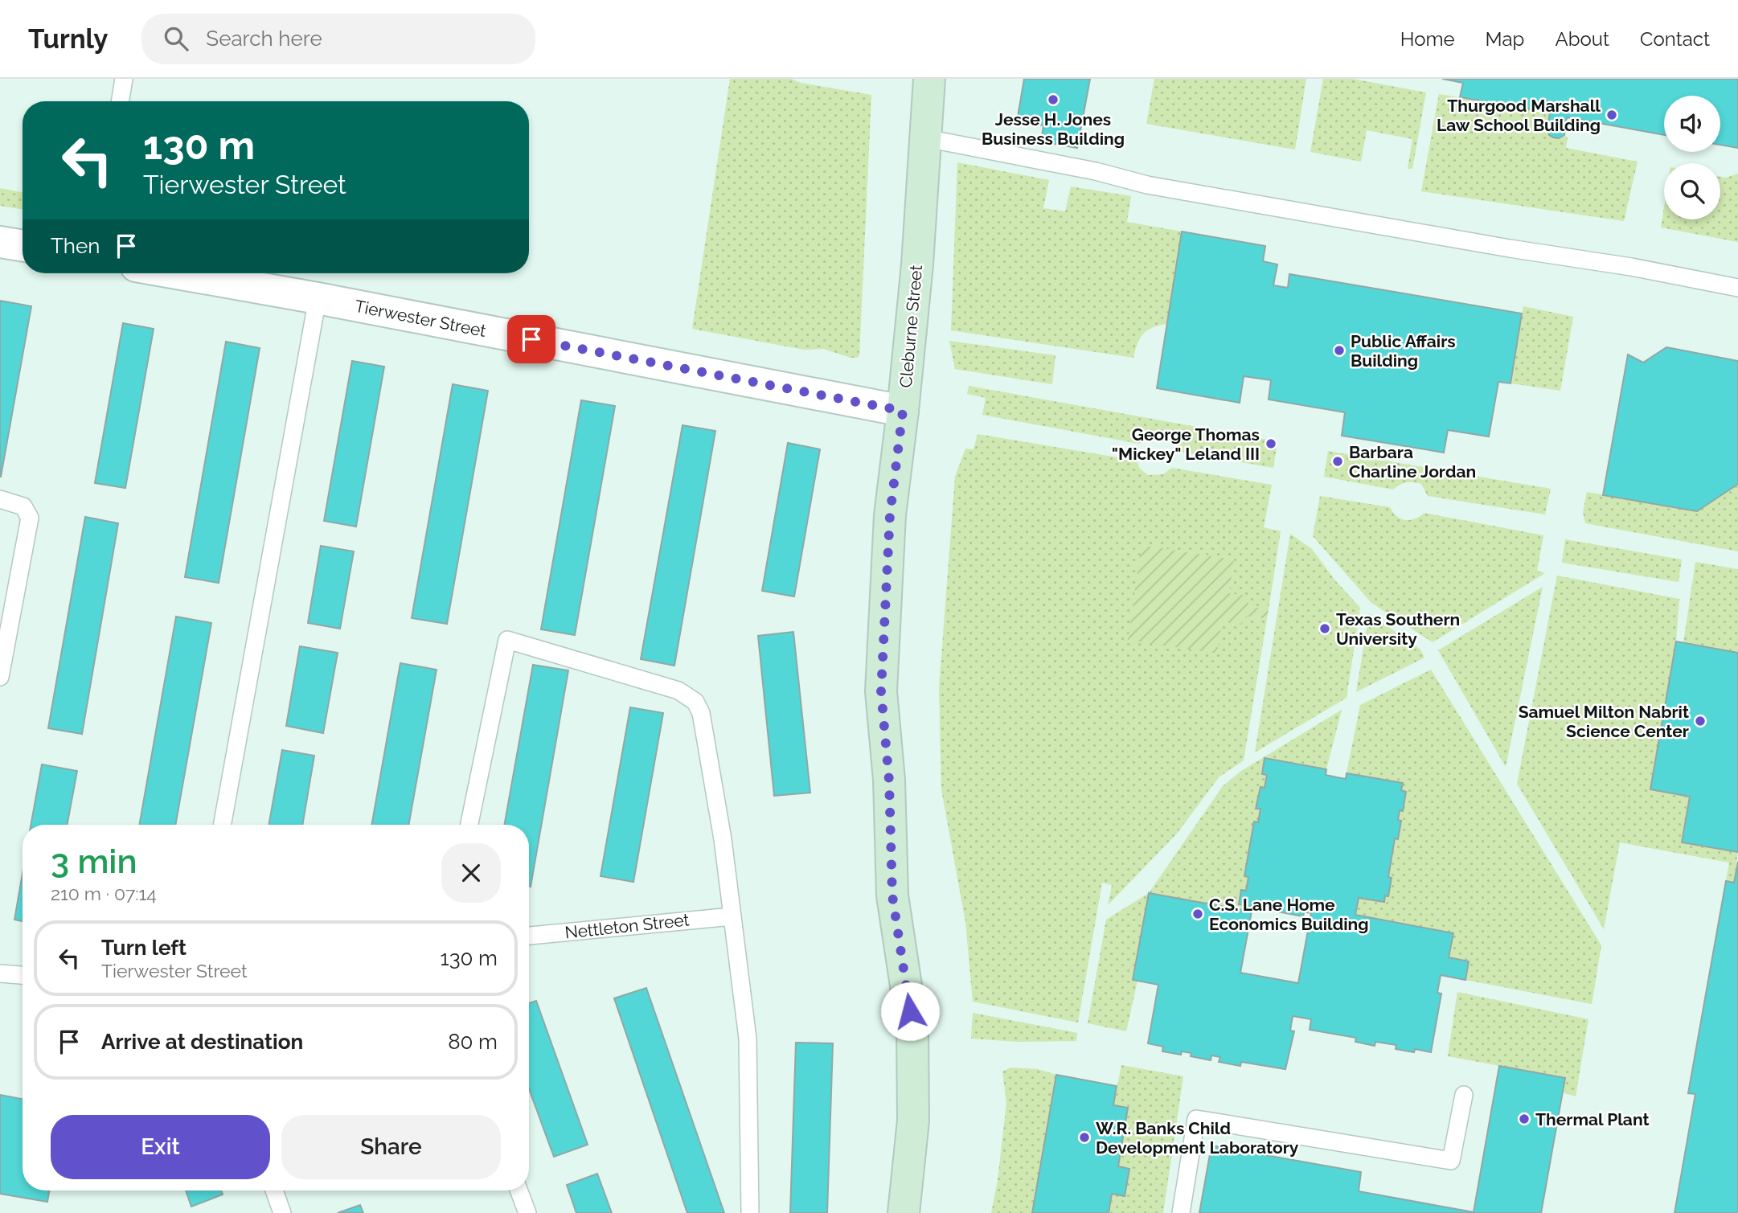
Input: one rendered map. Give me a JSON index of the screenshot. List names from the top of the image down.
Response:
{
  "streets": {
    "main road": ["Cleburne Street"],
    "street": ["Tierwester Street"],
    "lane": ["Nettleton Street"]
  },
  "crossings": [
    ["Tierwester Street", "Cleburne Street"]
  ],
  "places": [
    "Jesse H. Jones Business Building",
    "Thurgood Marshall Law School Building",
    "Public Affairs Building",
    "George Thomas \"Mickey\" Leland III",
    "Barbara Charline Jordan",
    "Texas Southern University",
    "Samuel Milton Nabrit Science Center",
    "C.S. Lane Home Economics Building",
    "Thermal Plant",
    "W.R. Banks Child Development Laboratory"
  ],
  "page": {
    "header": "Turnly",
    "search": "Search here",
    "nav": [
      "Home",
      "Map",
      "About",
      "Contact"
    ],
    "turn": ["130 m", "Tierwester Street"],
    "then": "Then",
    "heading": ["3 min", "210 m · 07:14"],
    "list": [
      {
        "name": "Turn left",
        "note": "Tierwester Street",
        "value": "130 m"
      },
      {
        "name": "Arrive at destination",
        "value": "80 m"
      }
    ],
    "buttons": ["Exit", "Share"]
  }
}
